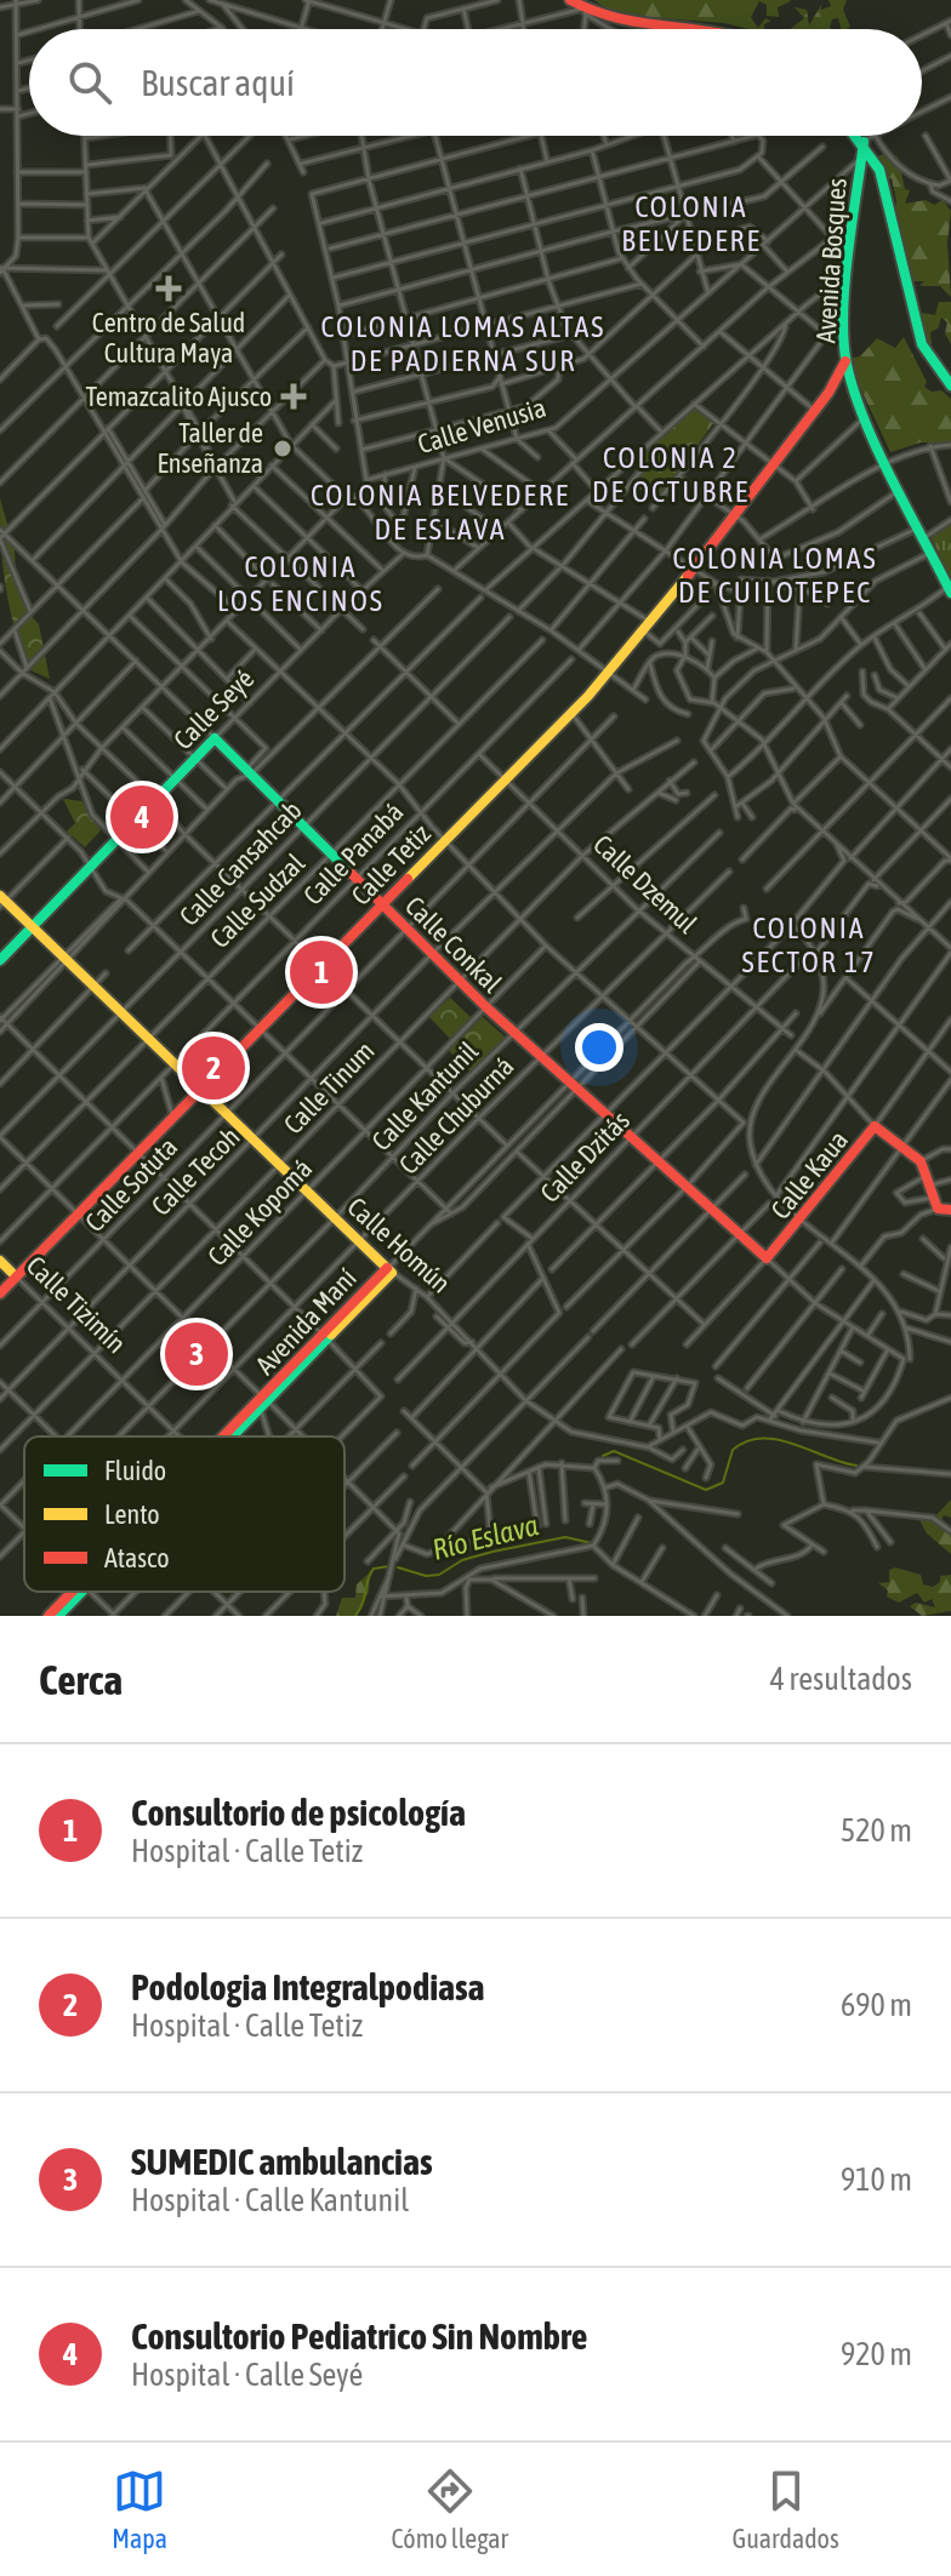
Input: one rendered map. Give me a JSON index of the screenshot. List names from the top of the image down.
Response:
{
  "streets": {
    "street": [
      "Avenida Bosques",
      "Calle Venusia",
      "Calle Seyé",
      "Calle Panabá",
      "Calle Cansahcab",
      "Calle Tetiz",
      "Calle Dzemul",
      "Calle Sudzal",
      "Calle Conkal",
      "Calle Tinum",
      "Calle Kantunil",
      "Calle Chuburná",
      "Calle Dzitás",
      "Calle Tecoh",
      "Calle Kaua",
      "Calle Sotuta",
      "Calle Kopomá",
      "Calle Homún",
      "Calle Tizimín",
      "Avenida Maní"
    ]
  },
  "crossings": [
    ["Avenida Bosques", "Calle Venusia"],
    ["Avenida Bosques", "Calle Tetiz"],
    ["Calle Seyé", "Calle Conkal"],
    ["Calle Seyé", "Calle Homún"],
    ["Calle Panabá", "Calle Dzemul"],
    ["Calle Panabá", "Calle Conkal"],
    ["Calle Panabá", "Calle Homún"],
    ["Calle Cansahcab", "Calle Conkal"],
    ["Calle Cansahcab", "Calle Homún"],
    ["Calle Tetiz", "Calle Dzemul"],
    ["Calle Tetiz", "Calle Conkal"],
    ["Calle Tetiz", "Calle Homún"],
    ["Calle Tetiz", "Calle Tizimín"],
    ["Calle Dzemul", "Calle Tinum"],
    ["Calle Dzemul", "Calle Kantunil"],
    ["Calle Dzemul", "Calle Chuburná"],
    ["Calle Dzemul", "Calle Dzitás"],
    ["Calle Dzemul", "Calle Tecoh"],
    ["Calle Dzemul", "Calle Sotuta"],
    ["Calle Dzemul", "Avenida Maní"],
    ["Calle Sudzal", "Calle Conkal"],
    ["Calle Sudzal", "Calle Homún"],
    ["Calle Conkal", "Calle Tinum"],
    ["Calle Conkal", "Calle Kantunil"],
    ["Calle Conkal", "Calle Chuburná"],
    ["Calle Conkal", "Calle Dzitás"],
    ["Calle Conkal", "Calle Tecoh"],
    ["Calle Conkal", "Calle Kaua"],
    ["Calle Conkal", "Calle Sotuta"],
    ["Calle Conkal", "Calle Kopomá"],
    ["Calle Conkal", "Avenida Maní"],
    ["Calle Tinum", "Calle Homún"],
    ["Calle Tinum", "Calle Tizimín"],
    ["Calle Kantunil", "Calle Homún"],
    ["Calle Kantunil", "Calle Tizimín"],
    ["Calle Chuburná", "Calle Homún"],
    ["Calle Chuburná", "Calle Tizimín"],
    ["Calle Dzitás", "Calle Homún"],
    ["Calle Tecoh", "Calle Homún"],
    ["Calle Tecoh", "Calle Tizimín"],
    ["Calle Sotuta", "Calle Homún"],
    ["Calle Sotuta", "Calle Tizimín"],
    ["Calle Kopomá", "Calle Homún"],
    ["Calle Kopomá", "Calle Tizimín"],
    ["Calle Homún", "Avenida Maní"]
  ],
  "districts": [
    "COLONIA BELVEDERE",
    "COLONIA LOMAS ALTAS DE PADIERNA SUR",
    "COLONIA 2 DE OCTUBRE",
    "COLONIA BELVEDERE DE ESLAVA",
    "COLONIA LOMAS DE CUILOTEPEC",
    "COLONIA LOS ENCINOS",
    "COLONIA SECTOR 17"
  ],
  "water": ["Río Eslava"],
  "places": {
    "health": ["Centro de Salud Cultura Maya", "Temazcalito Ajusco"],
    "other": ["Taller de Enseñanza"]
  },
  "legend": ["Fluido", "Lento", "Atasco"],
  "page": {
    "search": "Buscar aquí",
    "pins": [
      "4",
      "1",
      "2",
      "3"
    ],
    "heading": ["Cerca", "4 resultados"],
    "list": [
      {
        "mark": "1",
        "name": "Consultorio de psicología",
        "note": "Hospital · Calle Tetiz",
        "value": "520 m"
      },
      {
        "mark": "2",
        "name": "Podologia Integralpodiasa",
        "note": "Hospital · Calle Tetiz",
        "value": "690 m"
      },
      {
        "mark": "3",
        "name": "SUMEDIC ambulancias",
        "note": "Hospital · Calle Kantunil",
        "value": "910 m"
      },
      {
        "mark": "4",
        "name": "Consultorio Pediatrico Sin Nombre",
        "note": "Hospital · Calle Seyé",
        "value": "920 m"
      }
    ],
    "nav": ["Mapa", "Cómo llegar", "Guardados"]
  }
}
